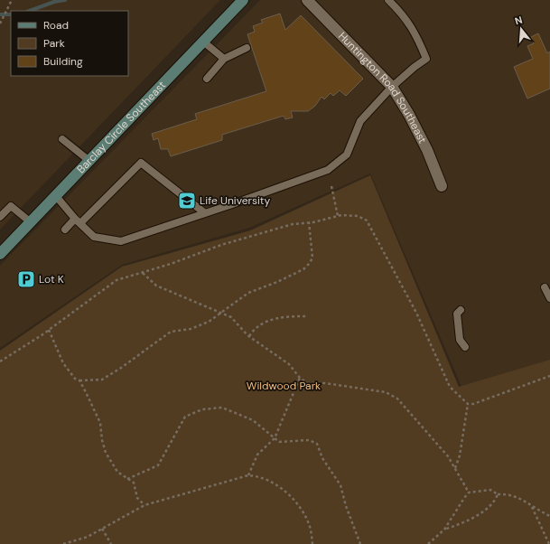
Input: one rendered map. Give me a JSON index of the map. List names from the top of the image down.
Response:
{
  "streets": {
    "street": ["Huntington Road Southeast", "Barclay Circle Southeast"]
  },
  "parks": ["Wildwood Park"],
  "places": {
    "school or university": ["Life University"],
    "parking": ["Lot K"]
  },
  "legend": ["Road", "Park", "Building"],
  "north": "top"
}
